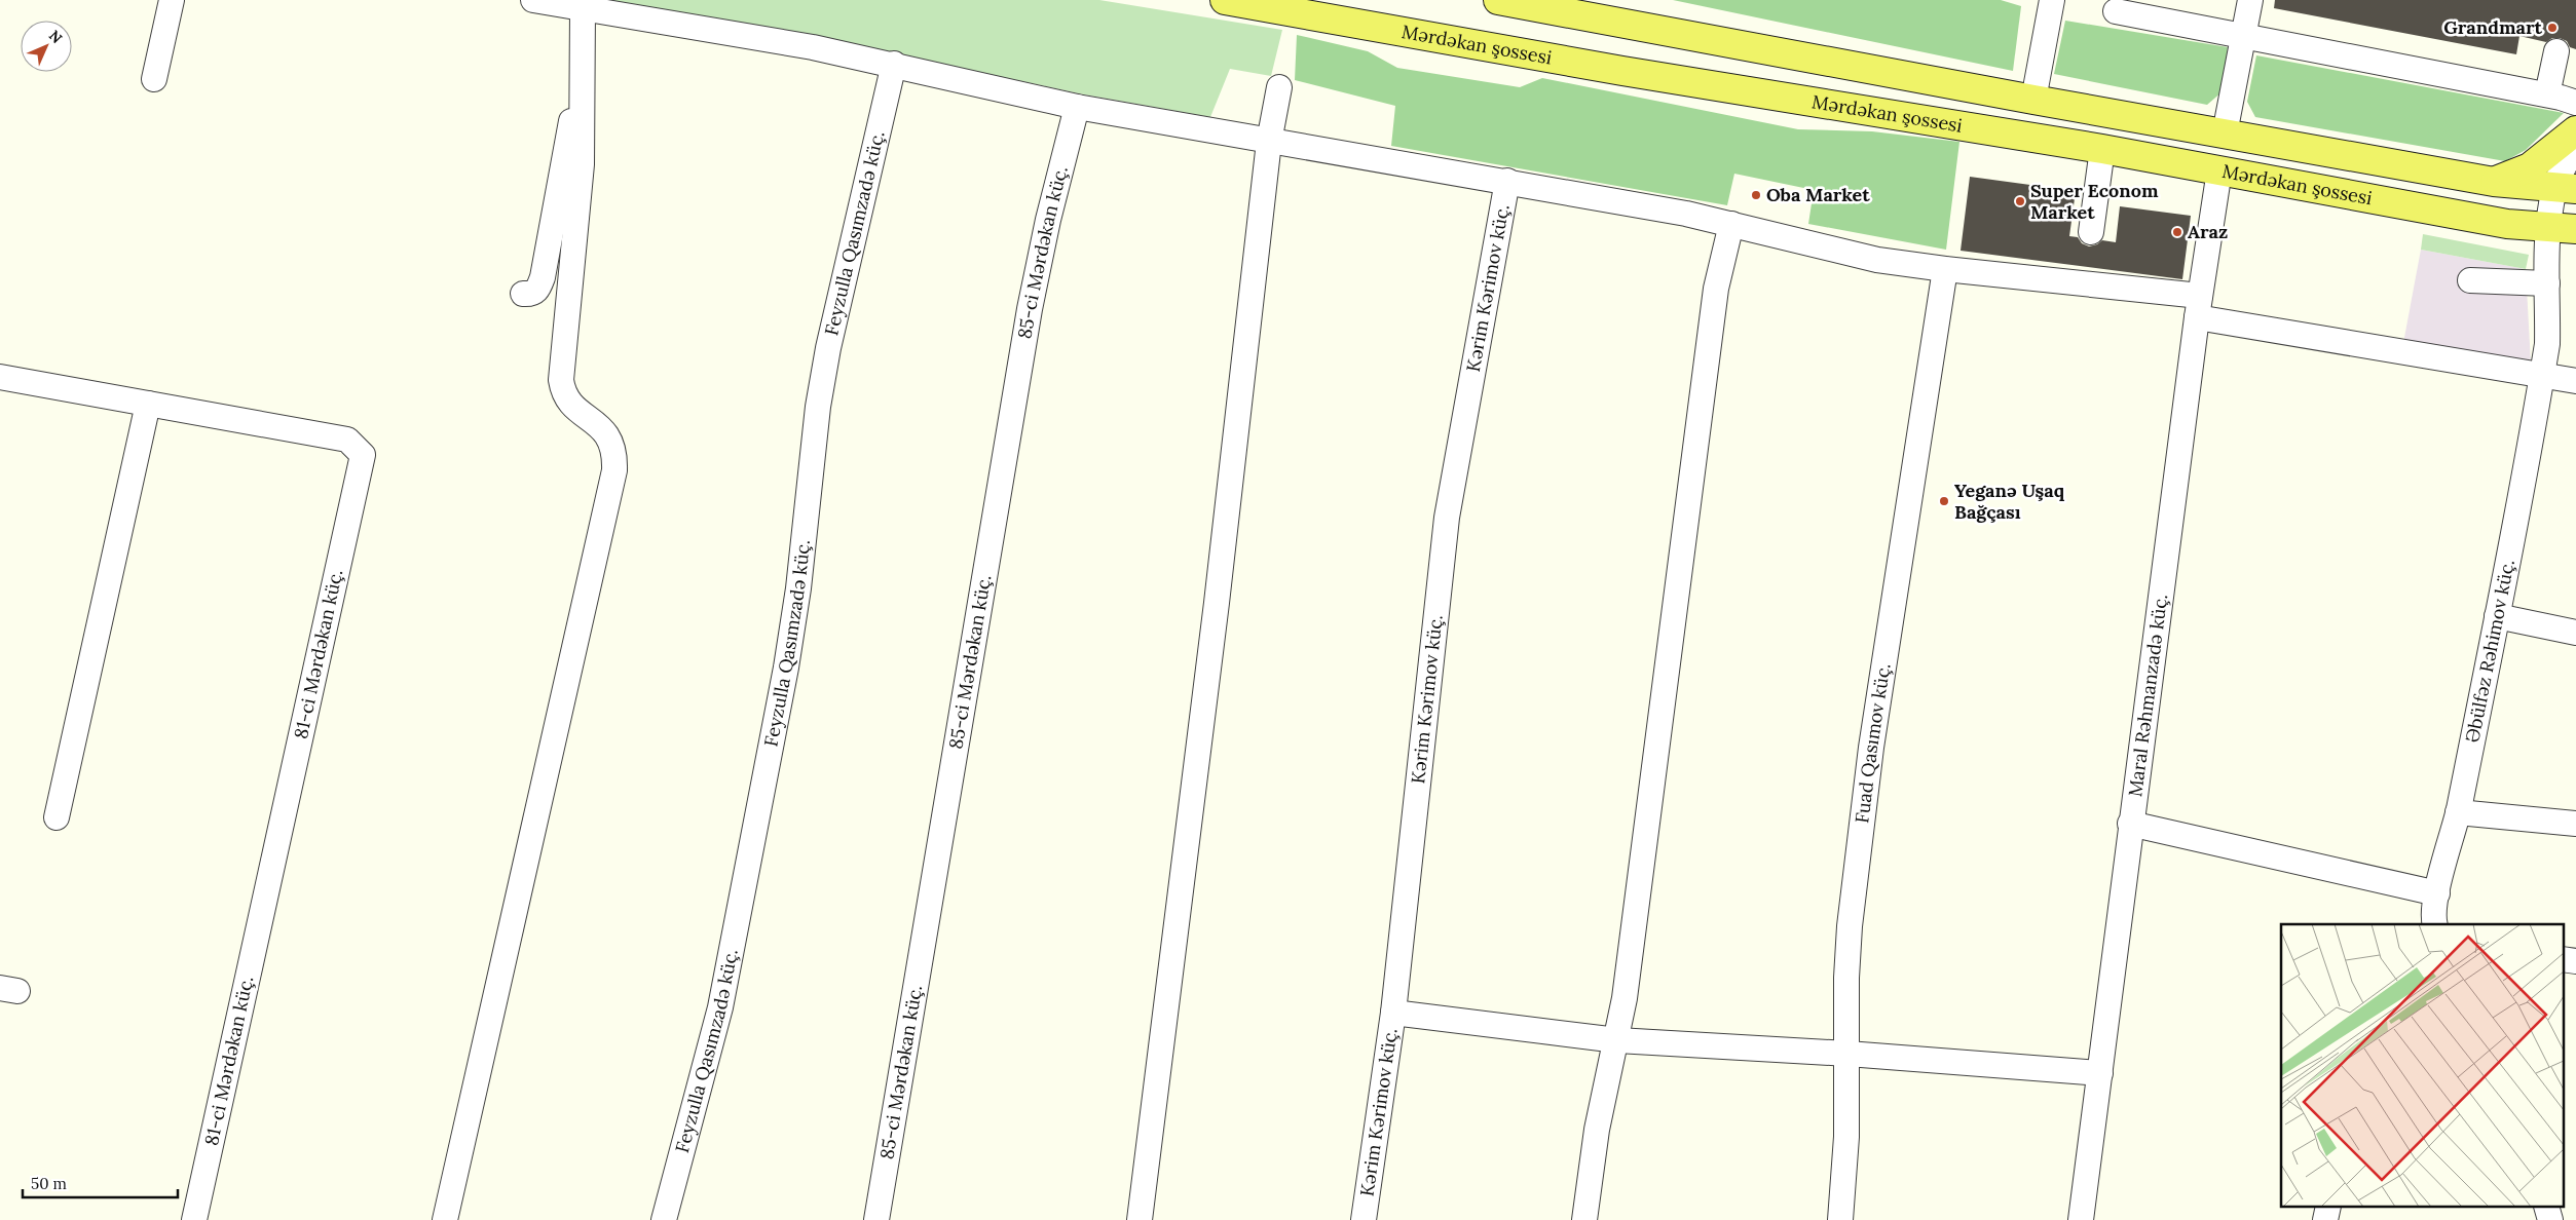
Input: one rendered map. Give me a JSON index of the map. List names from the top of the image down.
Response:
{
  "streets": {
    "main road": ["Mərdəkan şossesi"],
    "street": [
      "Feyzulla Qasımzadə küç.",
      "85-ci Mərdəkan küç.",
      "Kərim Kərimov küç.",
      "Əbülfəz Rəhimov küç.",
      "81-ci Mərdəkan küç.",
      "Maral Rəhmanzadə küç.",
      "Fuad Qasımov küç."
    ]
  },
  "crossings": [
    ["Mərdəkan şossesi", "Əbülfəz Rəhimov küç."],
    ["Mərdəkan şossesi", "Maral Rəhmanzadə küç."]
  ],
  "places": [
    "Grandmart",
    "Oba Market",
    "Super Econom Market",
    "Araz",
    "Yeganə Uşaq Bağçası"
  ],
  "scale_bar": "50 m",
  "north": "top right"
}
